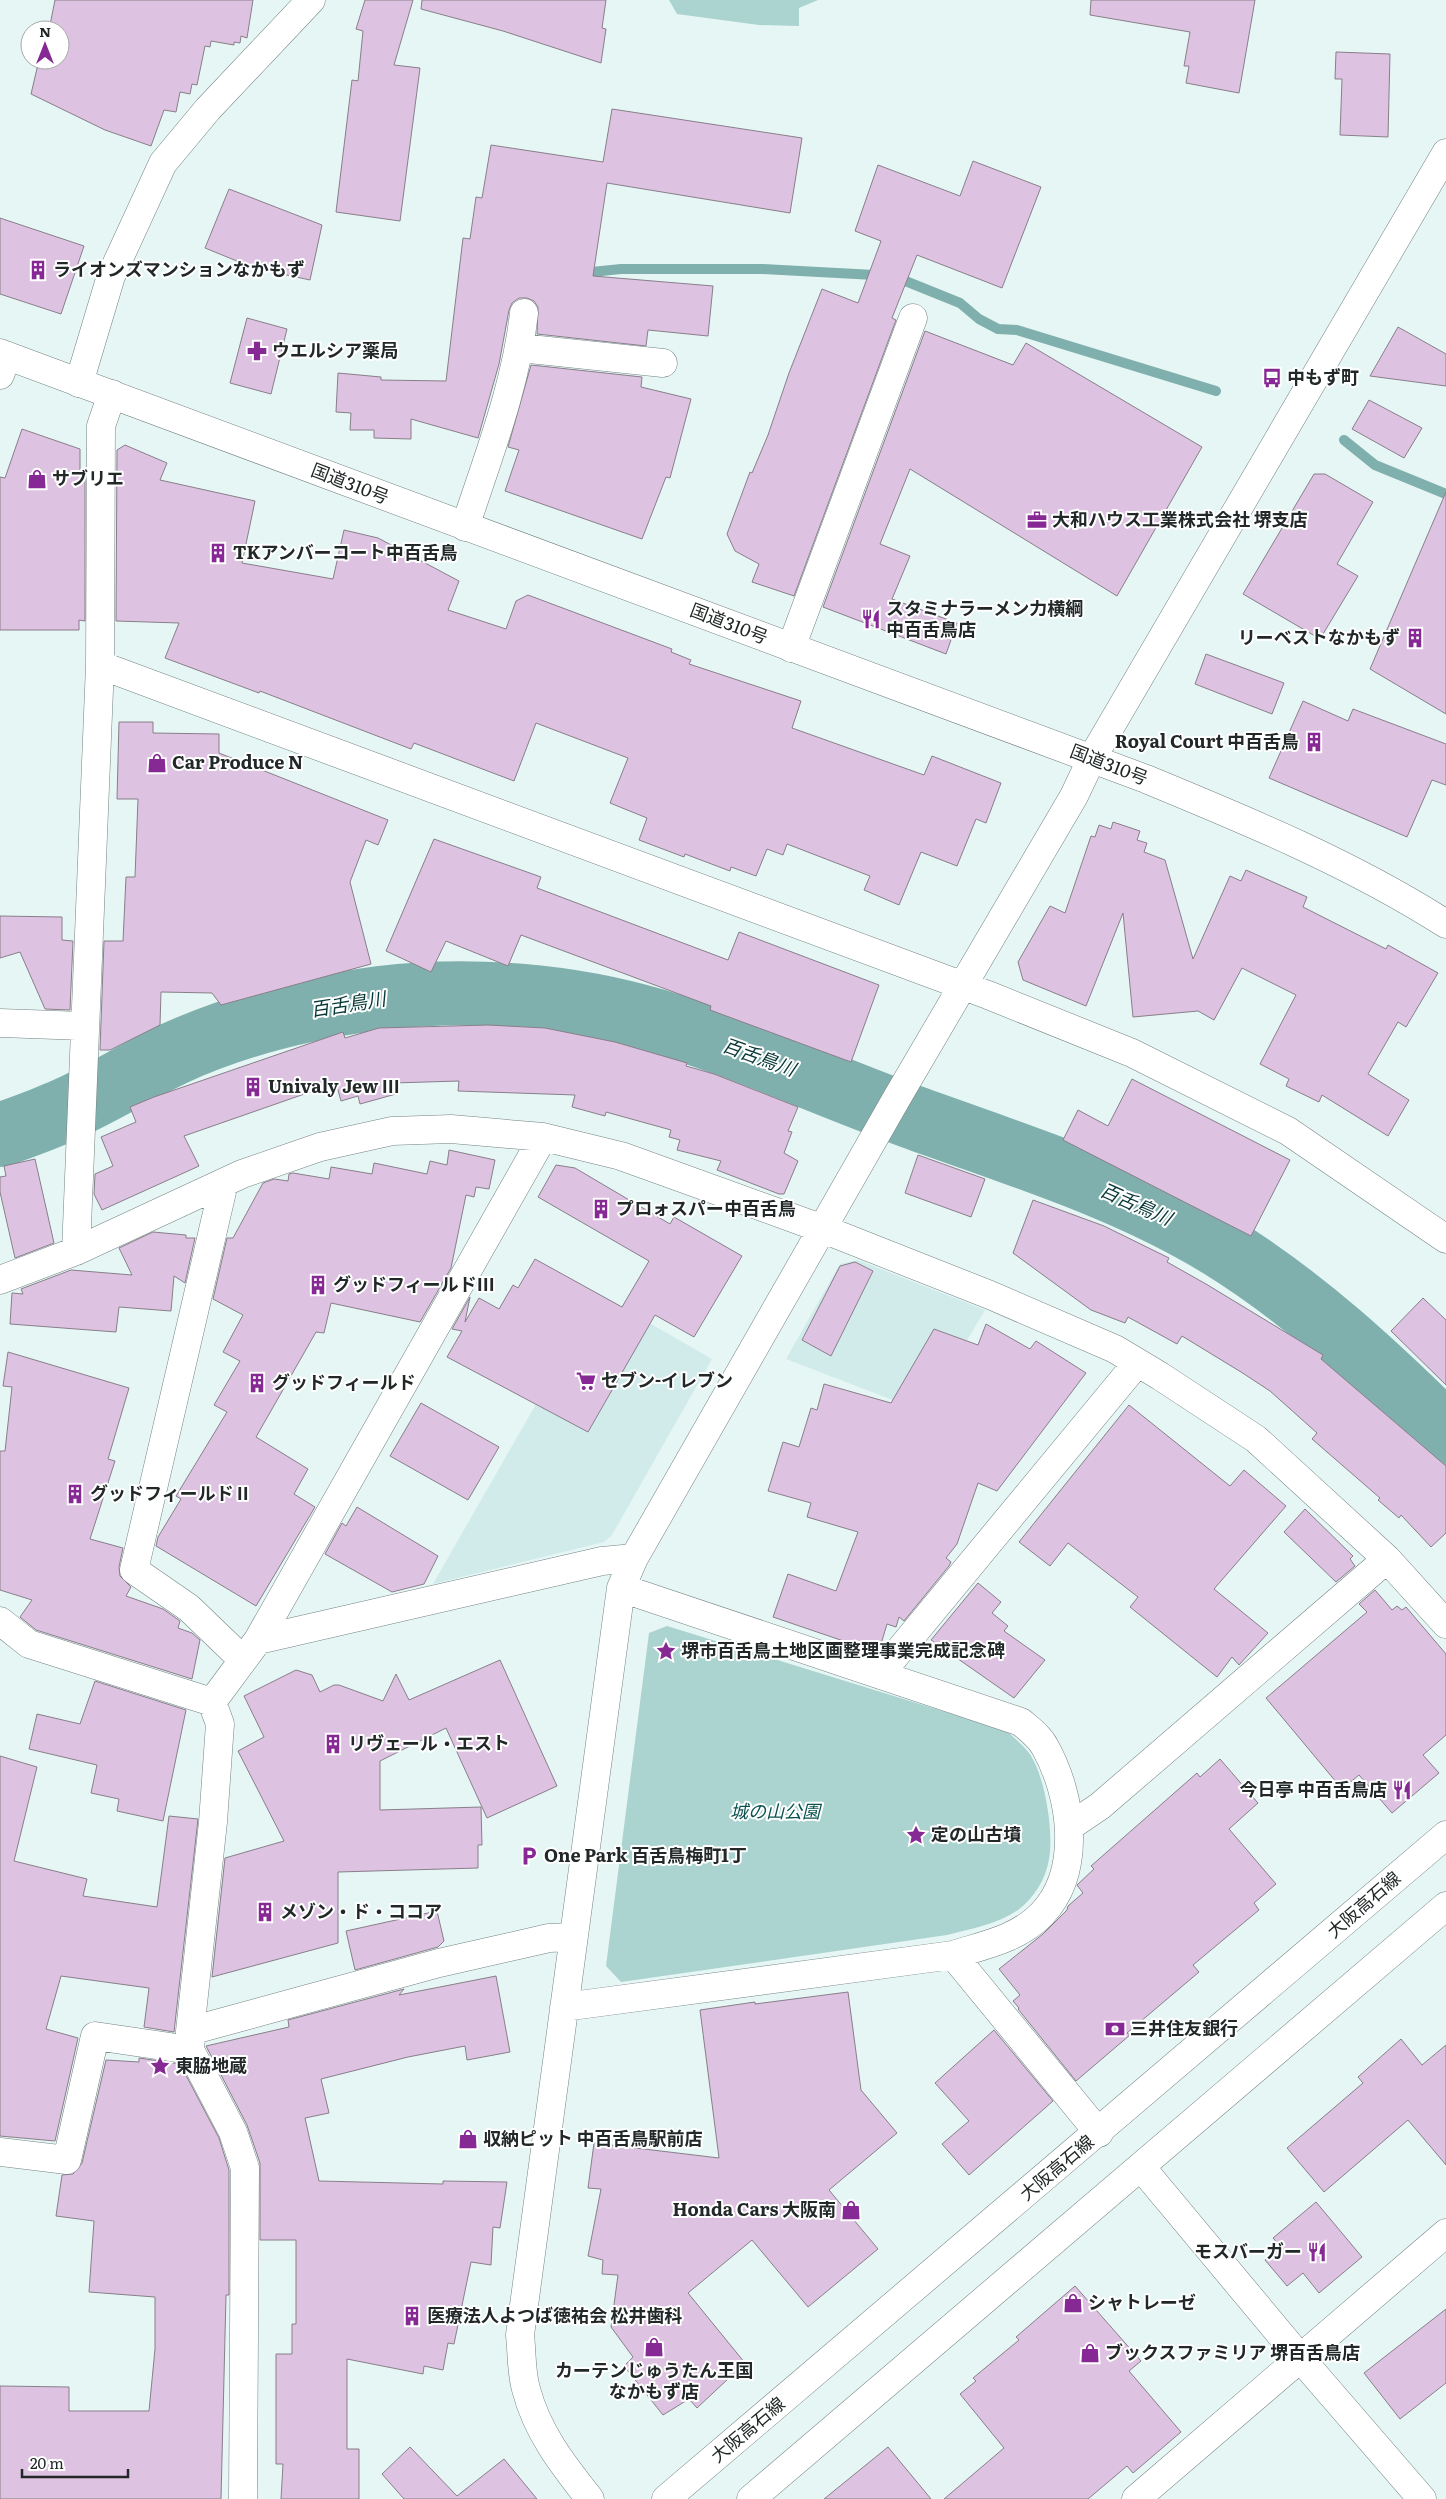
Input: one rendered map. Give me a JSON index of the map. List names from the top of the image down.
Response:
{
  "streets": {
    "main road": ["国道310号", "大阪高石線"]
  },
  "water": ["百舌鳥川"],
  "parks": ["城の山公園"],
  "places": {
    "building": [
      "ライオンズマンションなかもず",
      "TKアンバーコート中百舌鳥",
      "リーベストなかもず",
      "Royal Court 中百舌鳥",
      "Univaly Jew Ⅲ",
      "プロォスパー中百舌鳥",
      "グッドフィールドⅢ",
      "グッドフィールド",
      "グッドフィールドⅡ",
      "リヴェール・エスト",
      "メゾン・ド・ココア",
      "医療法人よつば徳祐会 松井歯科"
    ],
    "pharmacy": ["ウエルシア薬局"],
    "bus stop": ["中もず町"],
    "shop": [
      "サブリエ",
      "Car Produce N",
      "収納ピット 中百舌鳥駅前店",
      "Honda Cars 大阪南",
      "シャトレーゼ",
      "カーテンじゅうたん王国 なかもず店",
      "ブックスファミリア 堺百舌鳥店"
    ],
    "office": ["大和ハウス工業株式会社 堺支店"],
    "restaurant": ["スタミナラーメン力横綱 中百舌鳥店", "今日亭 中百舌鳥店", "モスバーガー"],
    "supermarket": ["セブン-イレブン"],
    "place": ["堺市百舌鳥土地区画整理事業完成記念碑", "定の山古墳", "東脇地蔵"],
    "parking": ["One Park 百舌鳥梅町1丁"],
    "bank": ["三井住友銀行"]
  },
  "scale_bar": "20 m",
  "north": "top"
}
